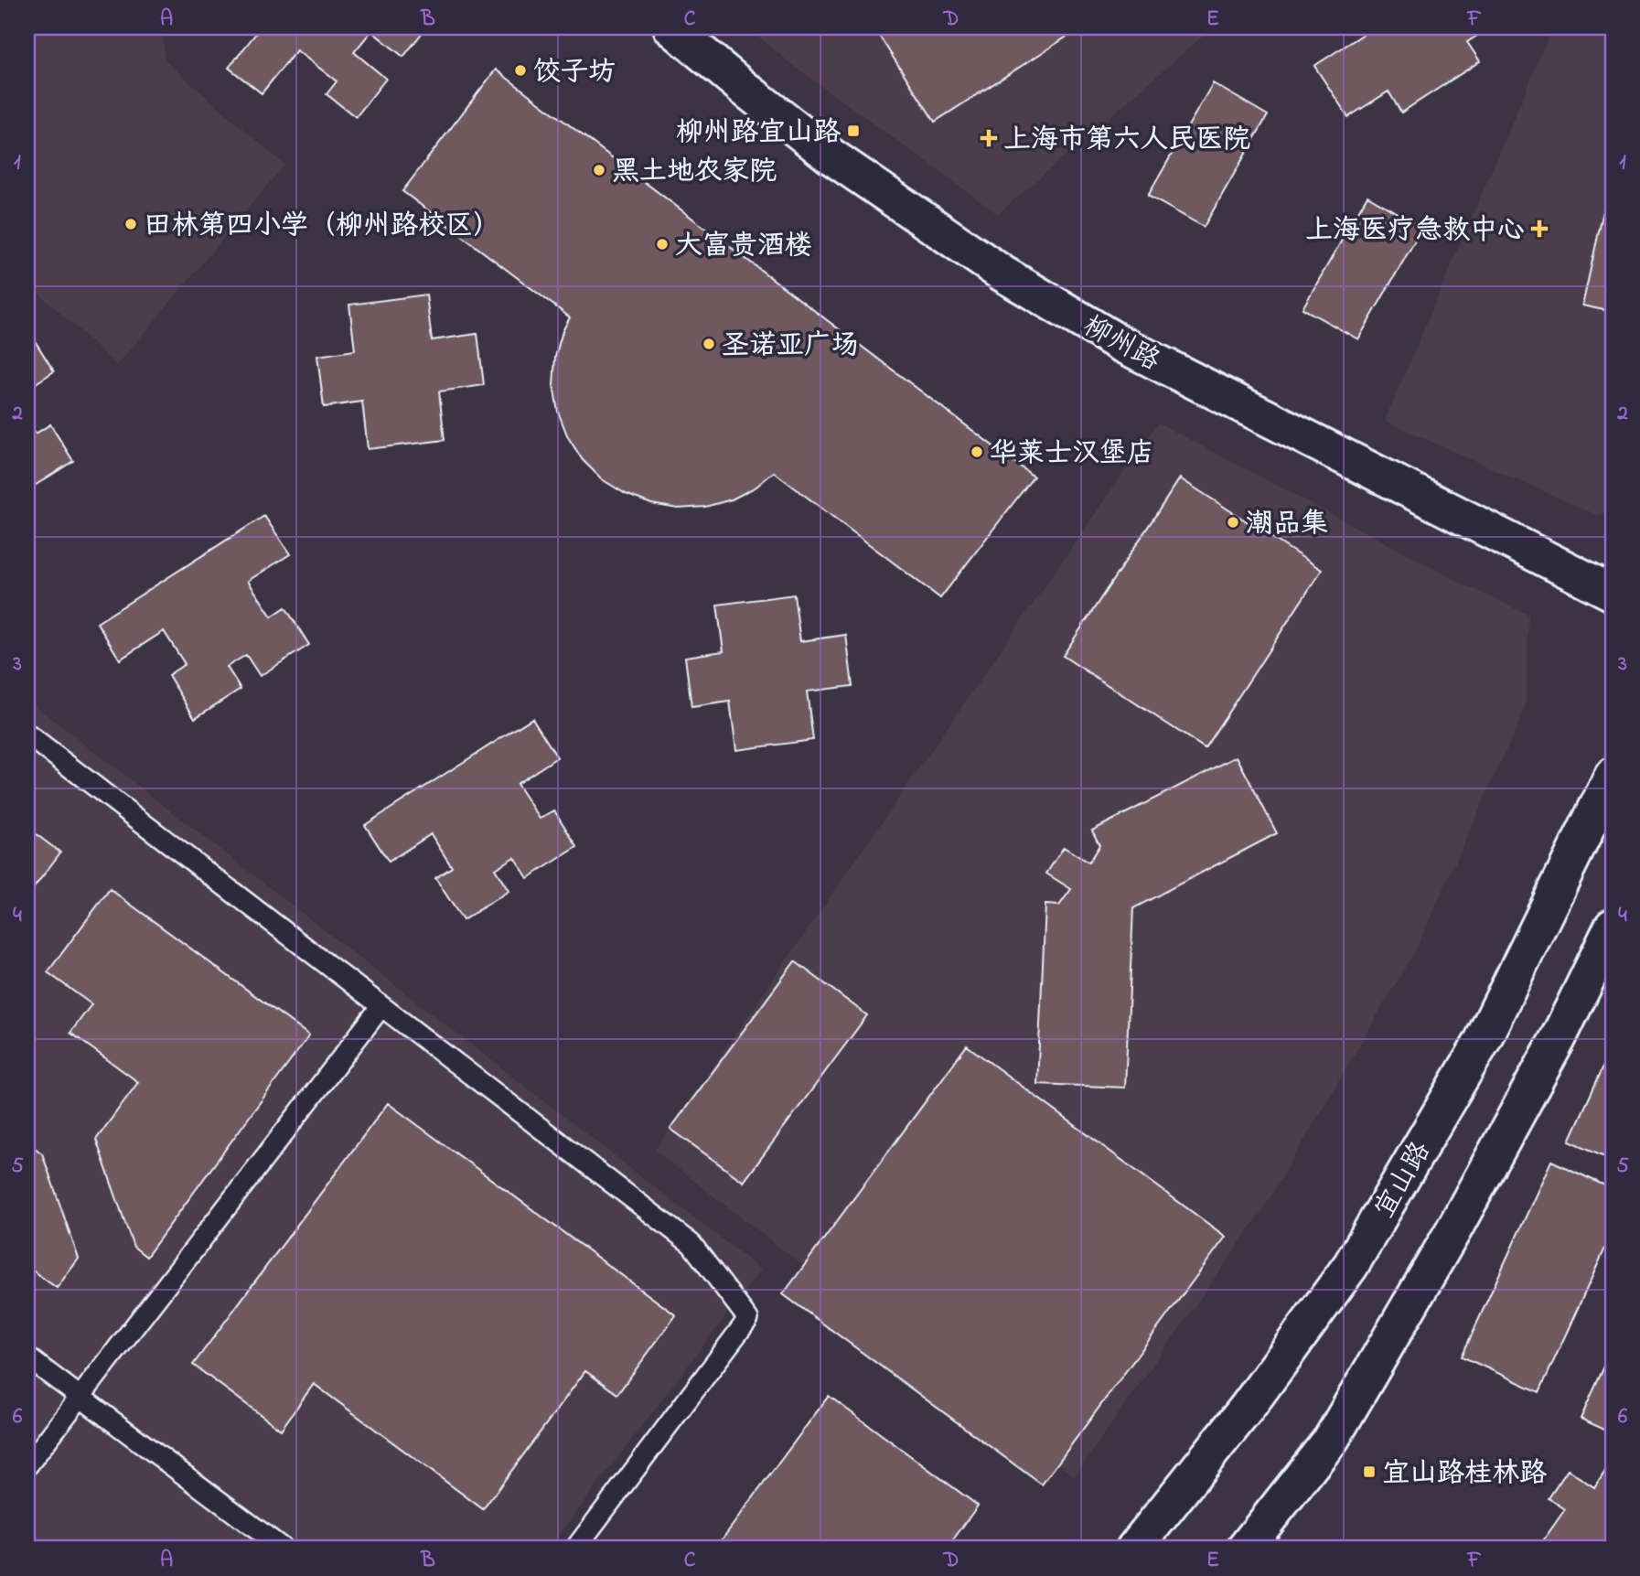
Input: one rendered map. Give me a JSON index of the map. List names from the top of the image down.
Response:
{
  "streets": {
    "main road": ["柳州路", "宜山路"]
  },
  "places": {
    "other": [
      "饺子坊",
      "黑土地农家院",
      "田林第四小学（柳州路校区）",
      "大富贵酒楼",
      "圣诺亚广场",
      "华莱士汉堡店",
      "潮品集"
    ],
    "transit": ["柳州路宜山路", "宜山路桂林路"],
    "health": ["上海市第六人民医院", "上海医疗急救中心"]
  },
  "grid": {
    "columns": [
      "A",
      "B",
      "C",
      "D",
      "E",
      "F"
    ],
    "rows": [
      "1",
      "2",
      "3",
      "4",
      "5",
      "6"
    ]
  }
}
